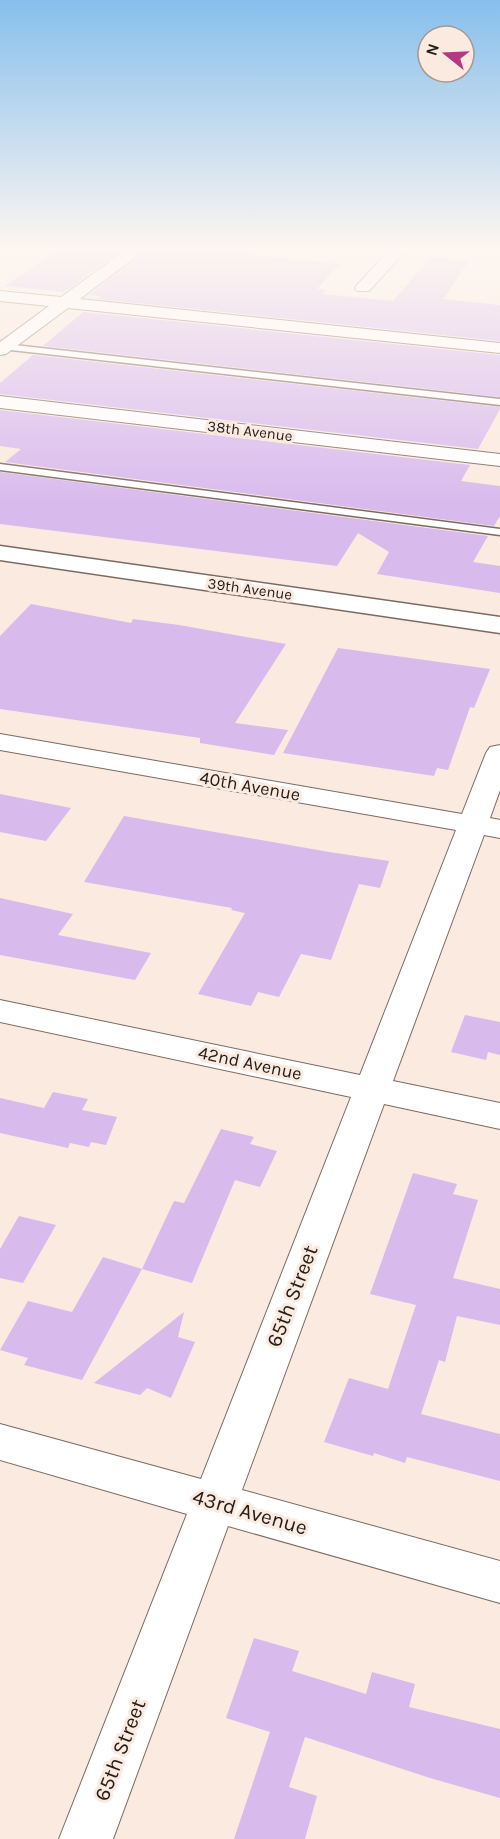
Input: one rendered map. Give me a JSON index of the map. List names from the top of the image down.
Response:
{
  "streets": {
    "main road": ["39th Avenue"],
    "street": [
      "38th Avenue",
      "40th Avenue",
      "42nd Avenue",
      "65th Street",
      "43rd Avenue"
    ]
  },
  "crossings": [
    ["40th Avenue", "65th Street"],
    ["42nd Avenue", "65th Street"],
    ["65th Street", "43rd Avenue"]
  ],
  "north": "left"
}
